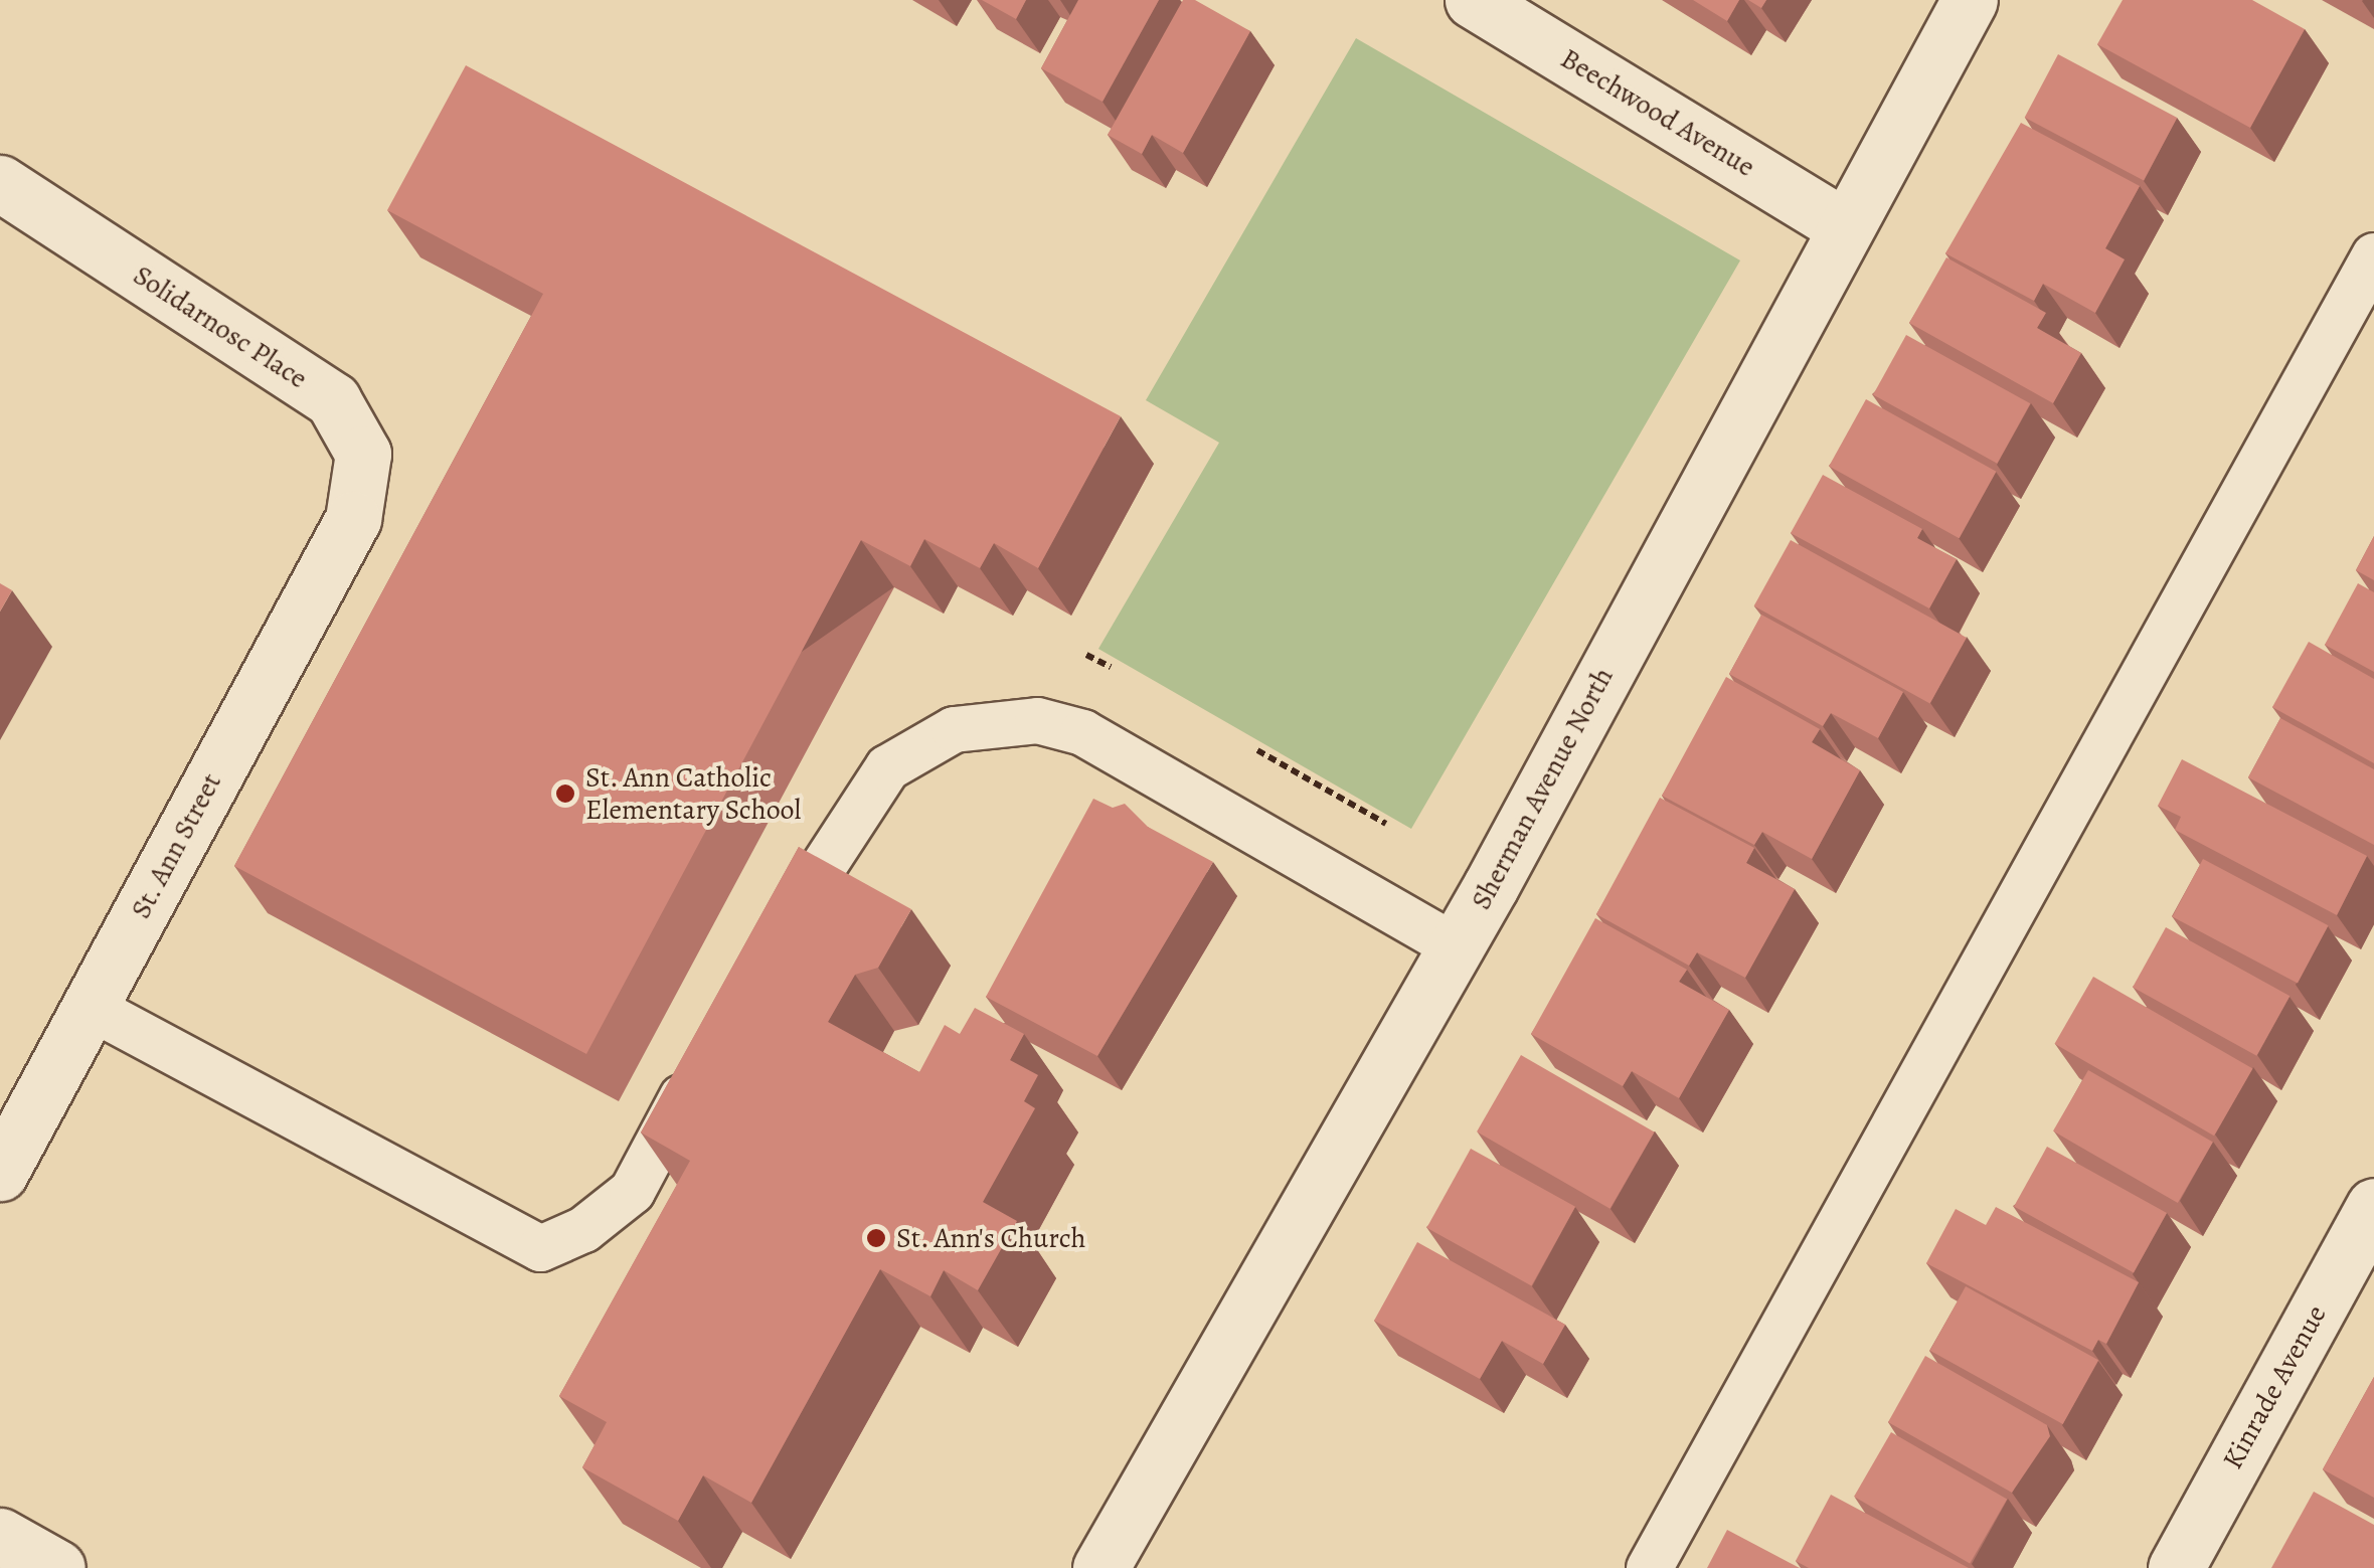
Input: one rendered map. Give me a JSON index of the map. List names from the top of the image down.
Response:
{
  "streets": {
    "street": [
      "Beechwood Avenue",
      "Solidarnosc Place",
      "Sherman Avenue North",
      "St. Ann Street",
      "Kinrade Avenue"
    ]
  },
  "crossings": [
    ["Beechwood Avenue", "Sherman Avenue North"],
    ["Solidarnosc Place", "St. Ann Street"]
  ],
  "places": ["St. Ann Catholic Elementary School", "St. Ann's Church"]
}
